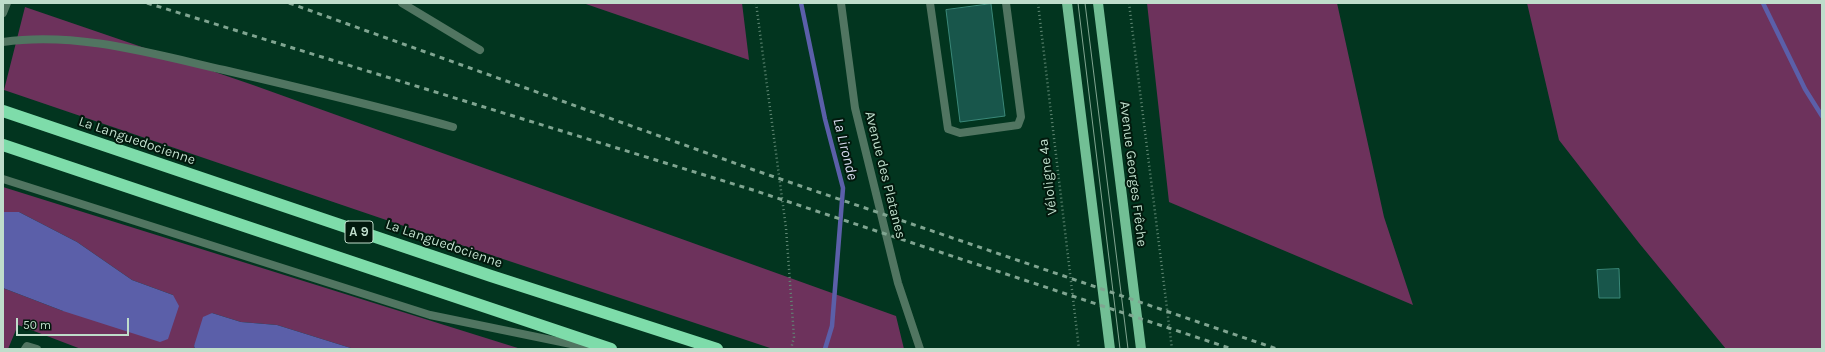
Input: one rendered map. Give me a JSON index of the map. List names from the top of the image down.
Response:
{
  "streets": {
    "highway": ["La Languedocienne", "A 9"],
    "main road": ["Avenue Georges Frêche"],
    "street": ["Avenue des Platanes"],
    "path": ["Véloligne 4a"]
  },
  "water": ["La Lironde"],
  "scale_bar": "50 m"
}
